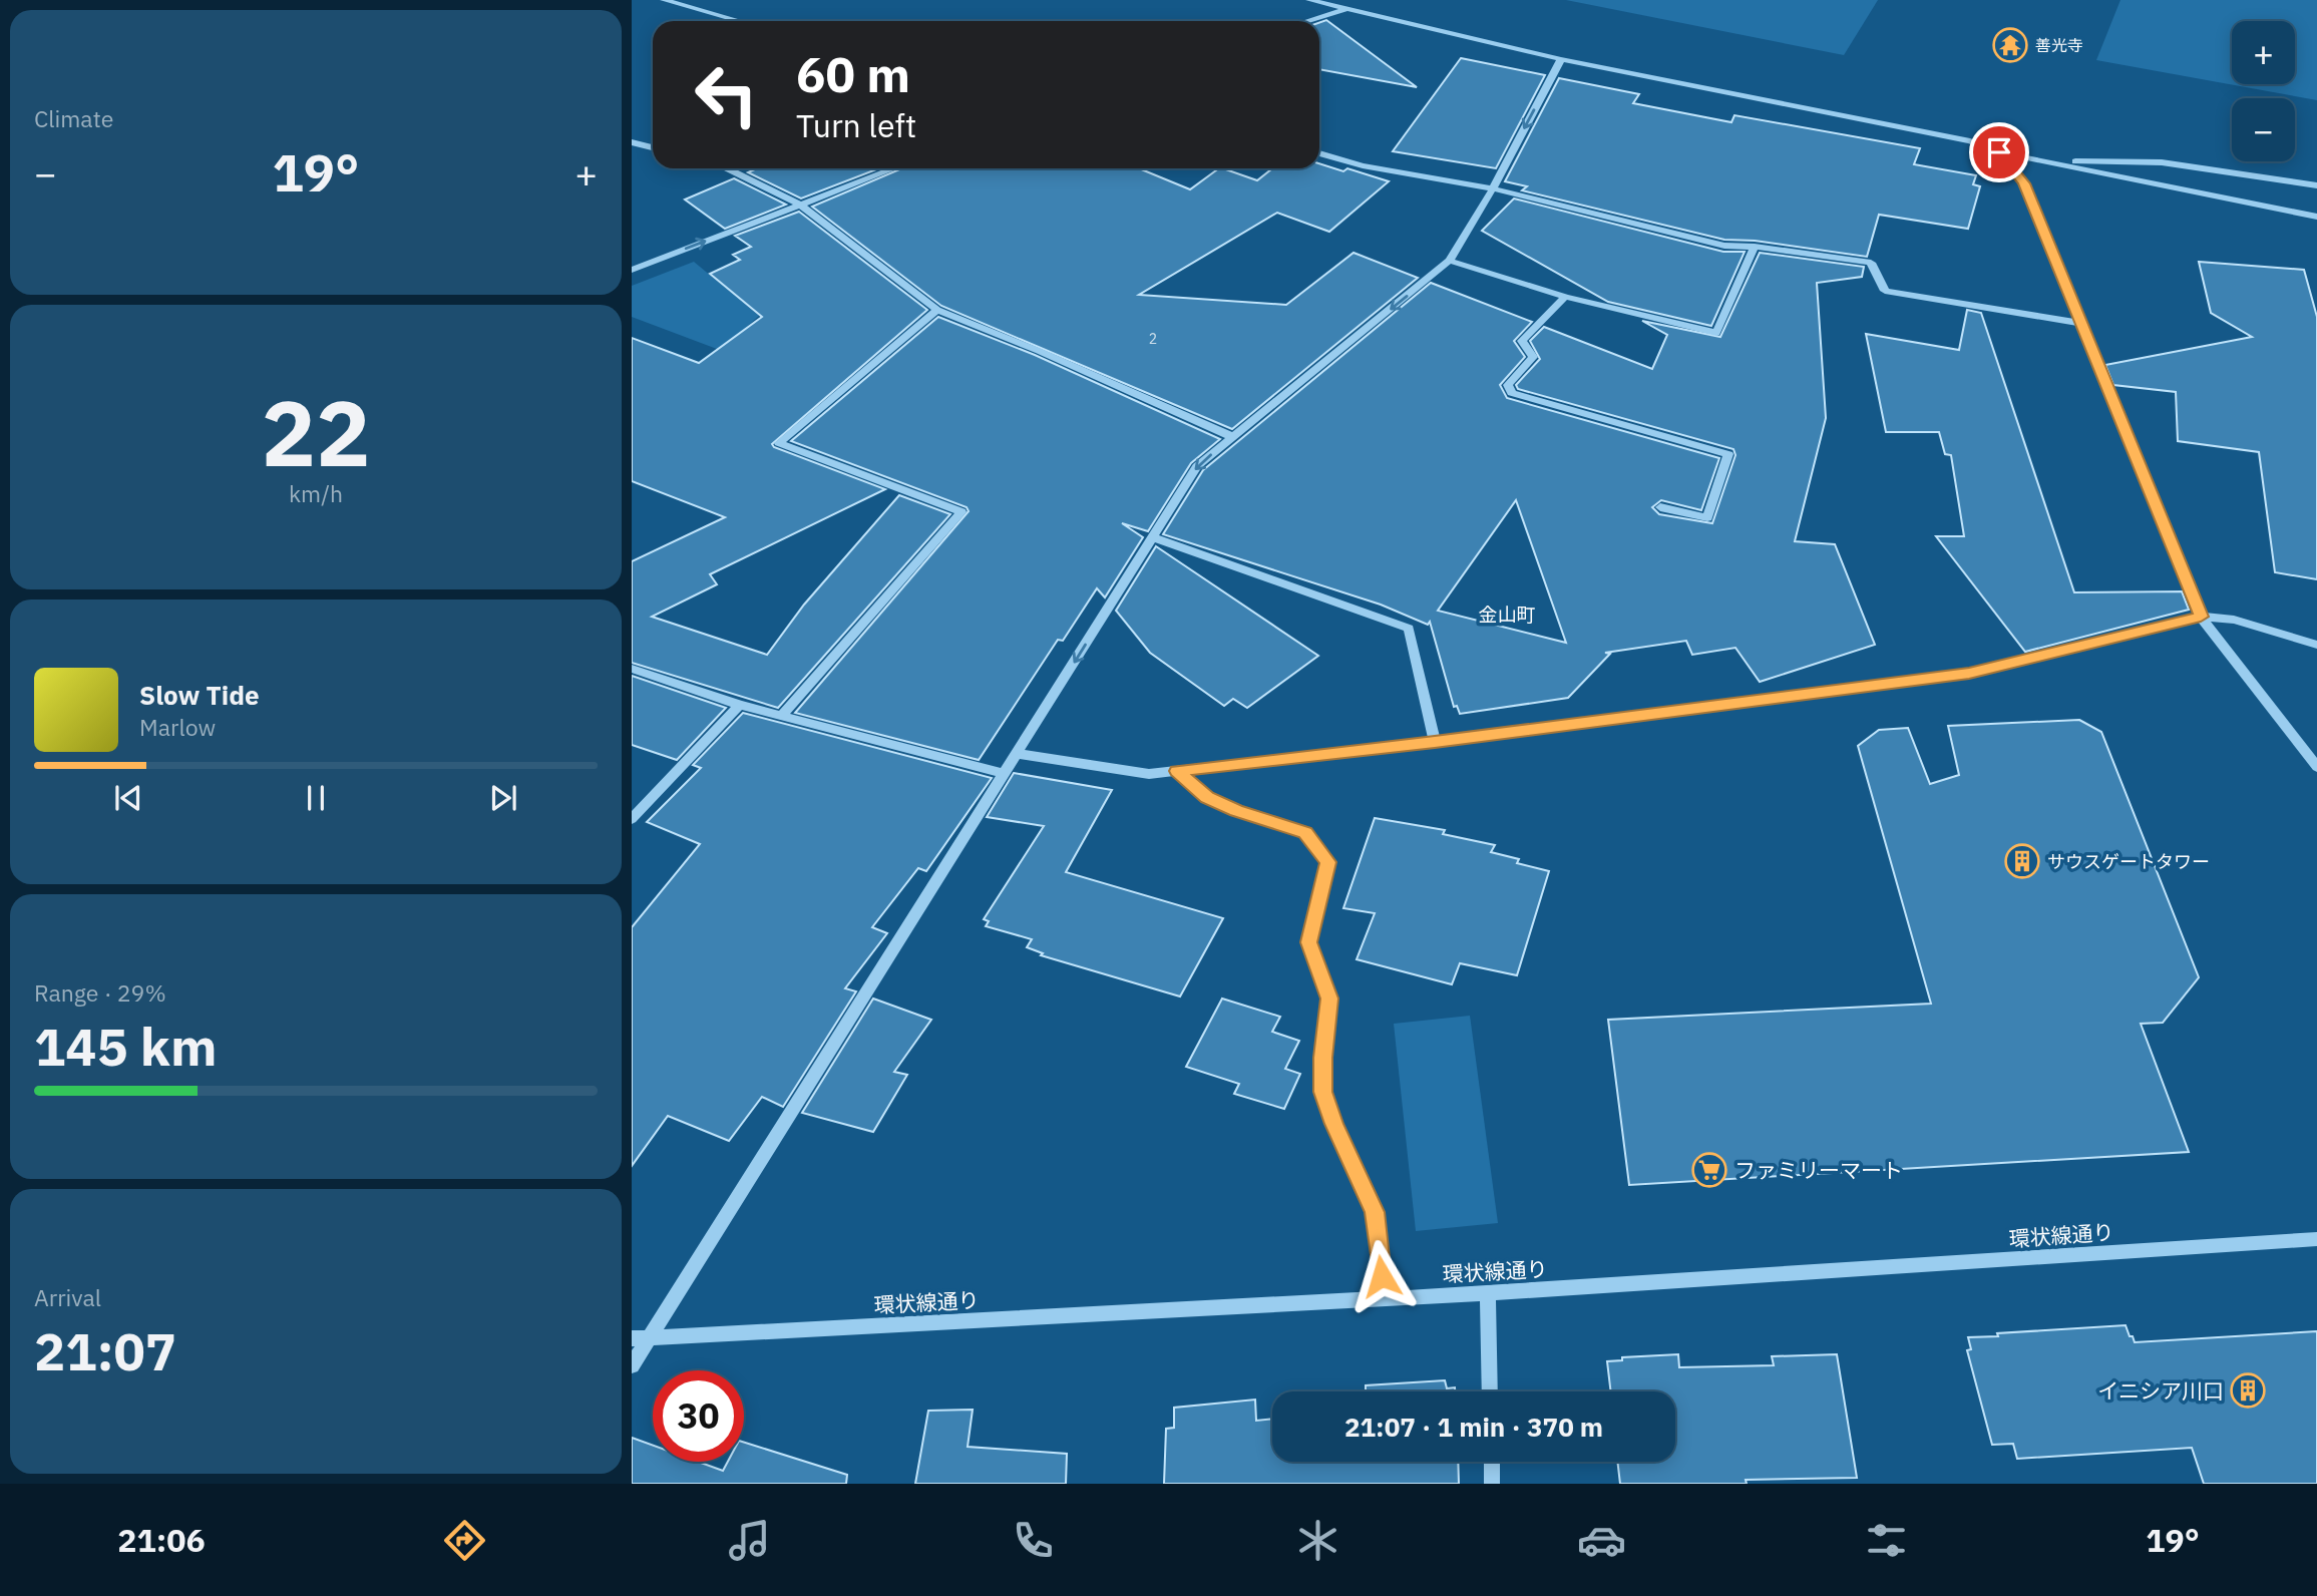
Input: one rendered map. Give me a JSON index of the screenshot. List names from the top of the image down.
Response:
{
  "streets": {
    "street": ["環状線通り"]
  },
  "districts": ["金山町"],
  "places": {
    "temple": ["善光寺"],
    "building": ["サウスゲートタワー", "イニシア川口"],
    "supermarket": ["ファミリーマート"]
  },
  "house_numbers": ["2"],
  "page": {
    "tile": [
      "Climate",
      ["22", "km/h"],
      ["Range · 29%", "145 km"],
      ["Arrival", "21:07"]
    ],
    "map_buttons": ["+", "−"],
    "turn": ["60 m", "Turn left"],
    "heat": ["−", "19°", "+"],
    "song": ["Slow Tide", "Marlow"],
    "limit": "30",
    "trip": "21:07 · 1 min · 370 m",
    "tabs": ["21:06", "19°"]
  }
}
